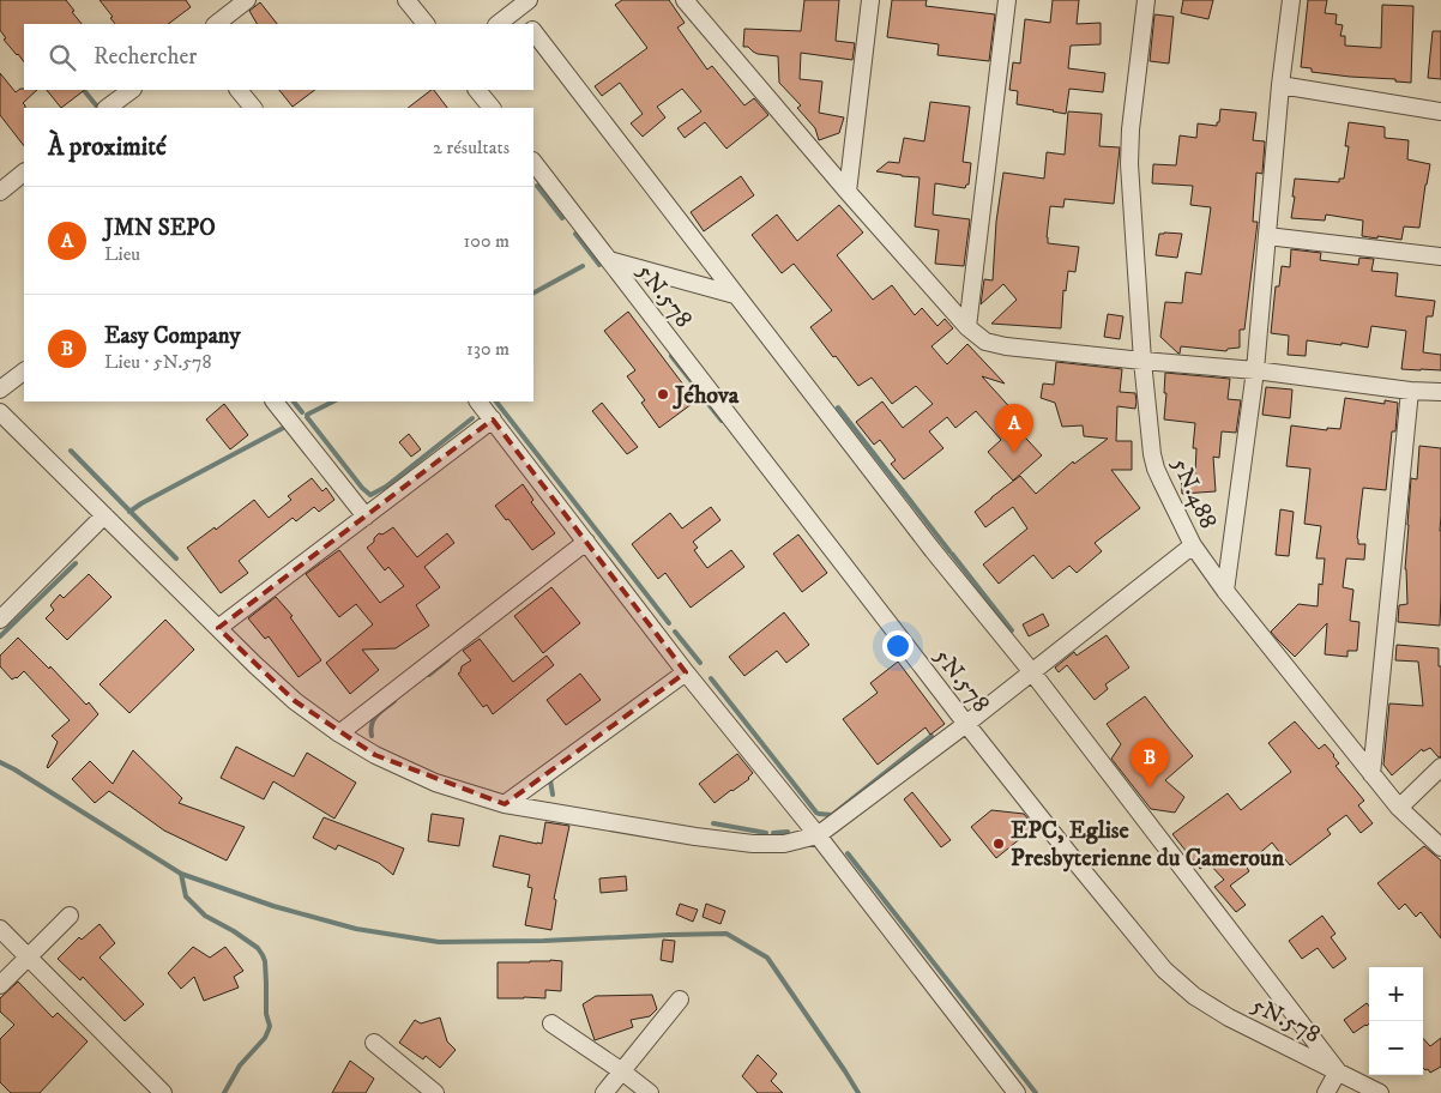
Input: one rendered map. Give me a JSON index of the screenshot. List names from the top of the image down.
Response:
{
  "streets": {
    "street": ["5N.578", "5N.488"]
  },
  "places": ["Jéhova", "EPC, Eglise Presbyterienne du Cameroun"],
  "page": {
    "search": "Rechercher",
    "heading": ["À proximité", "2 résultats"],
    "list": [
      {
        "mark": "A",
        "name": "JMN SEPO",
        "note": "Lieu",
        "value": "100 m"
      },
      {
        "mark": "B",
        "name": "Easy Company",
        "note": "Lieu · 5N.578",
        "value": "130 m"
      }
    ],
    "pins": ["A", "B"],
    "map_buttons": ["+", "−"]
  }
}
